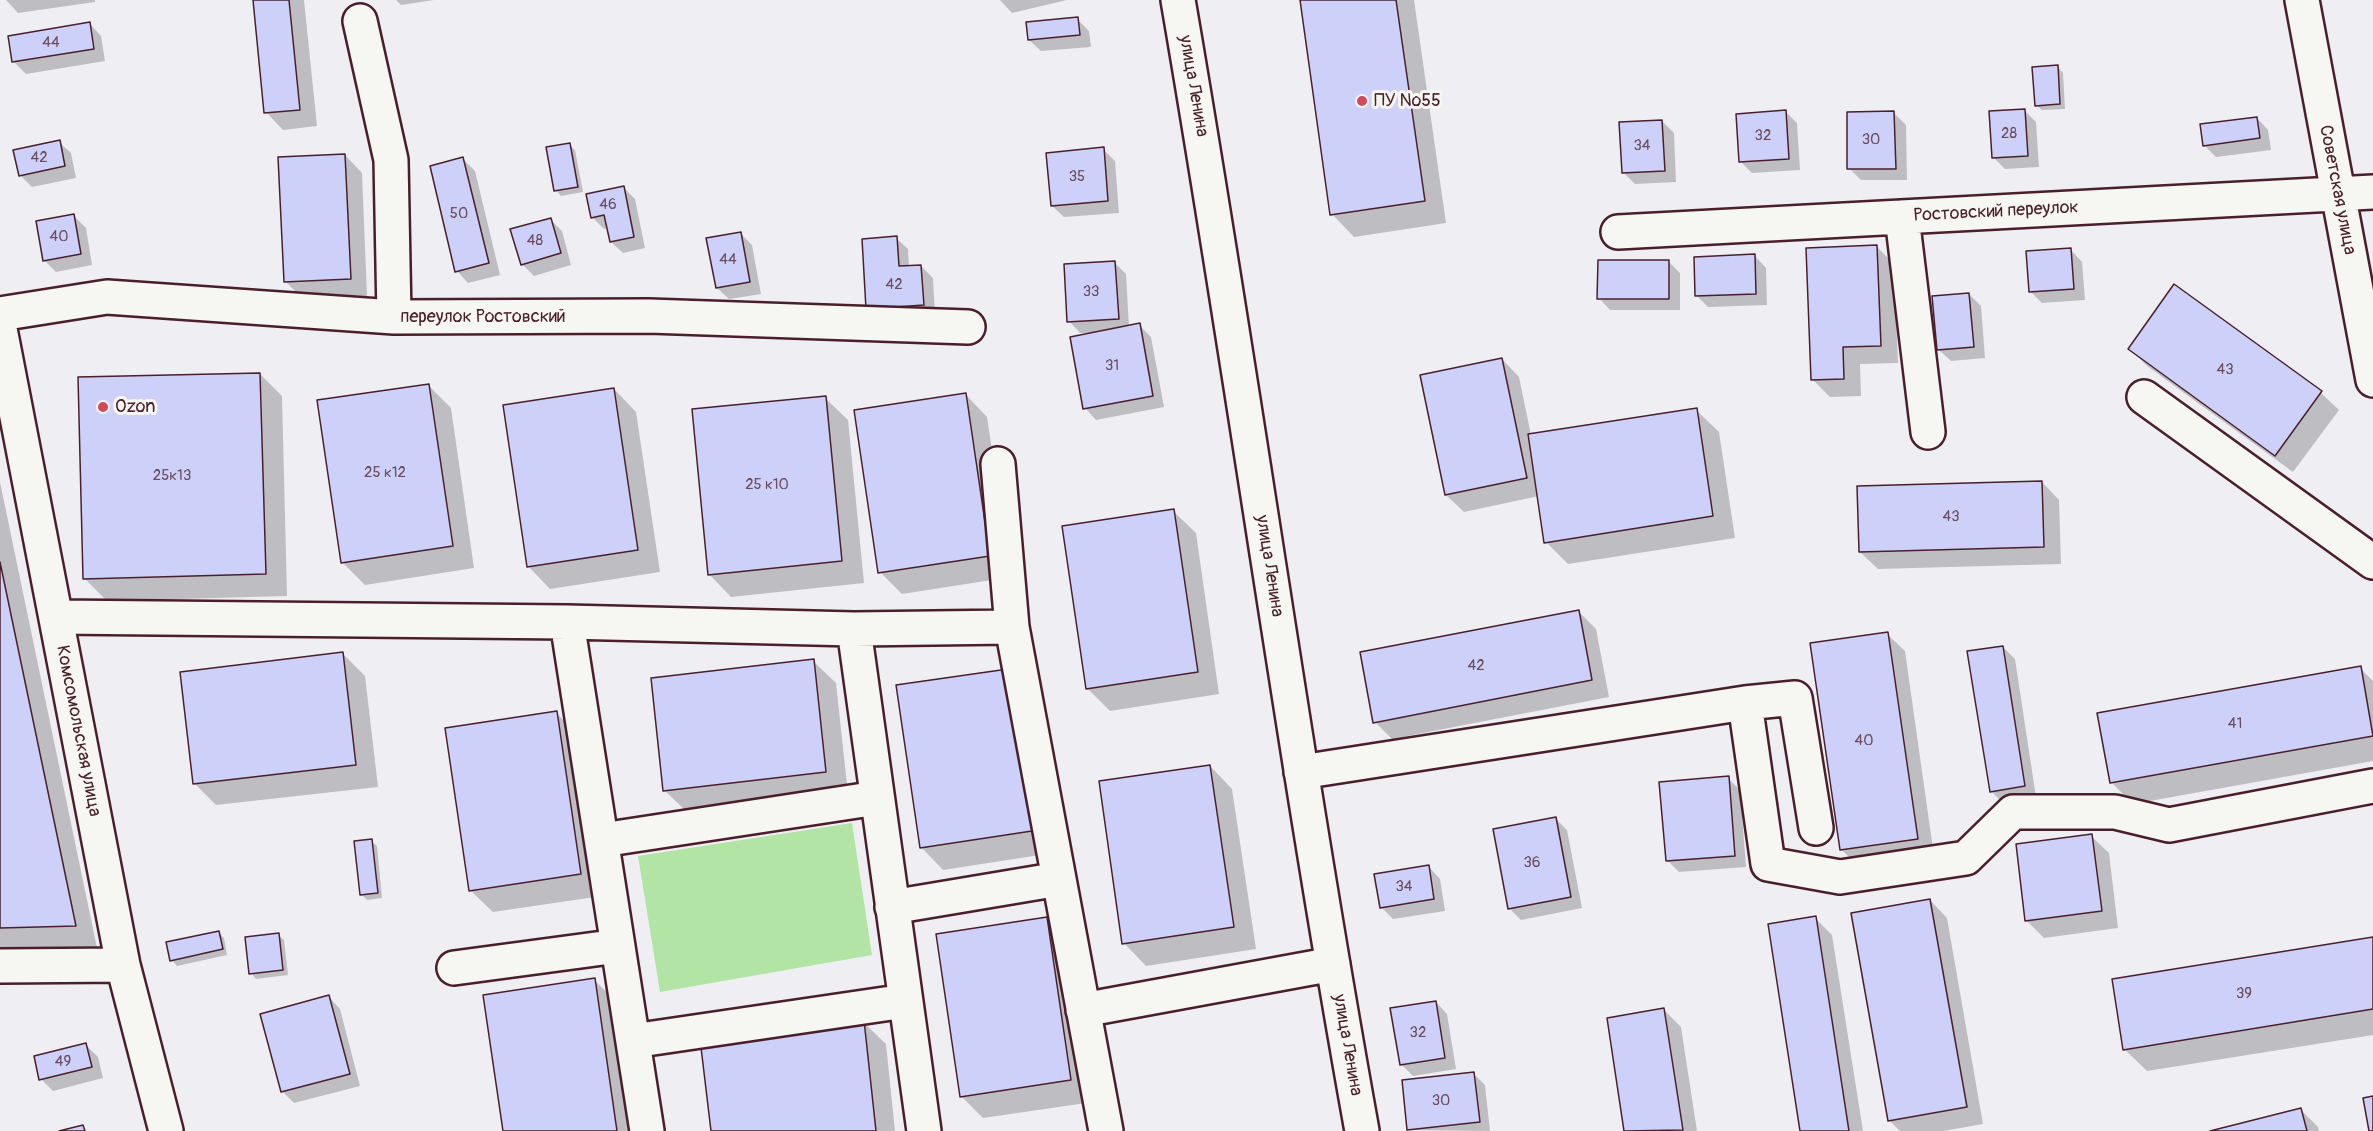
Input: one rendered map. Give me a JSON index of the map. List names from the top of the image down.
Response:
{
  "streets": {
    "street": [
      "улица Ленина",
      "Советская улица",
      "Ростовский переулок",
      "переулок Ростовский",
      "Комсомольская улица"
    ]
  },
  "crossings": [
    ["Советская улица", "Ростовский переулок"]
  ],
  "places": ["ПУ №55", "Ozon"],
  "house_numbers": [
    "44",
    "28",
    "32",
    "30",
    "34",
    "42",
    "35",
    "46",
    "50",
    "40",
    "48",
    "44",
    "42",
    "33",
    "31",
    "43",
    "25 к12",
    "25к13",
    "25 к10",
    "43",
    "42",
    "41",
    "40",
    "36",
    "34",
    "39",
    "32",
    "49",
    "30"
  ]
}
